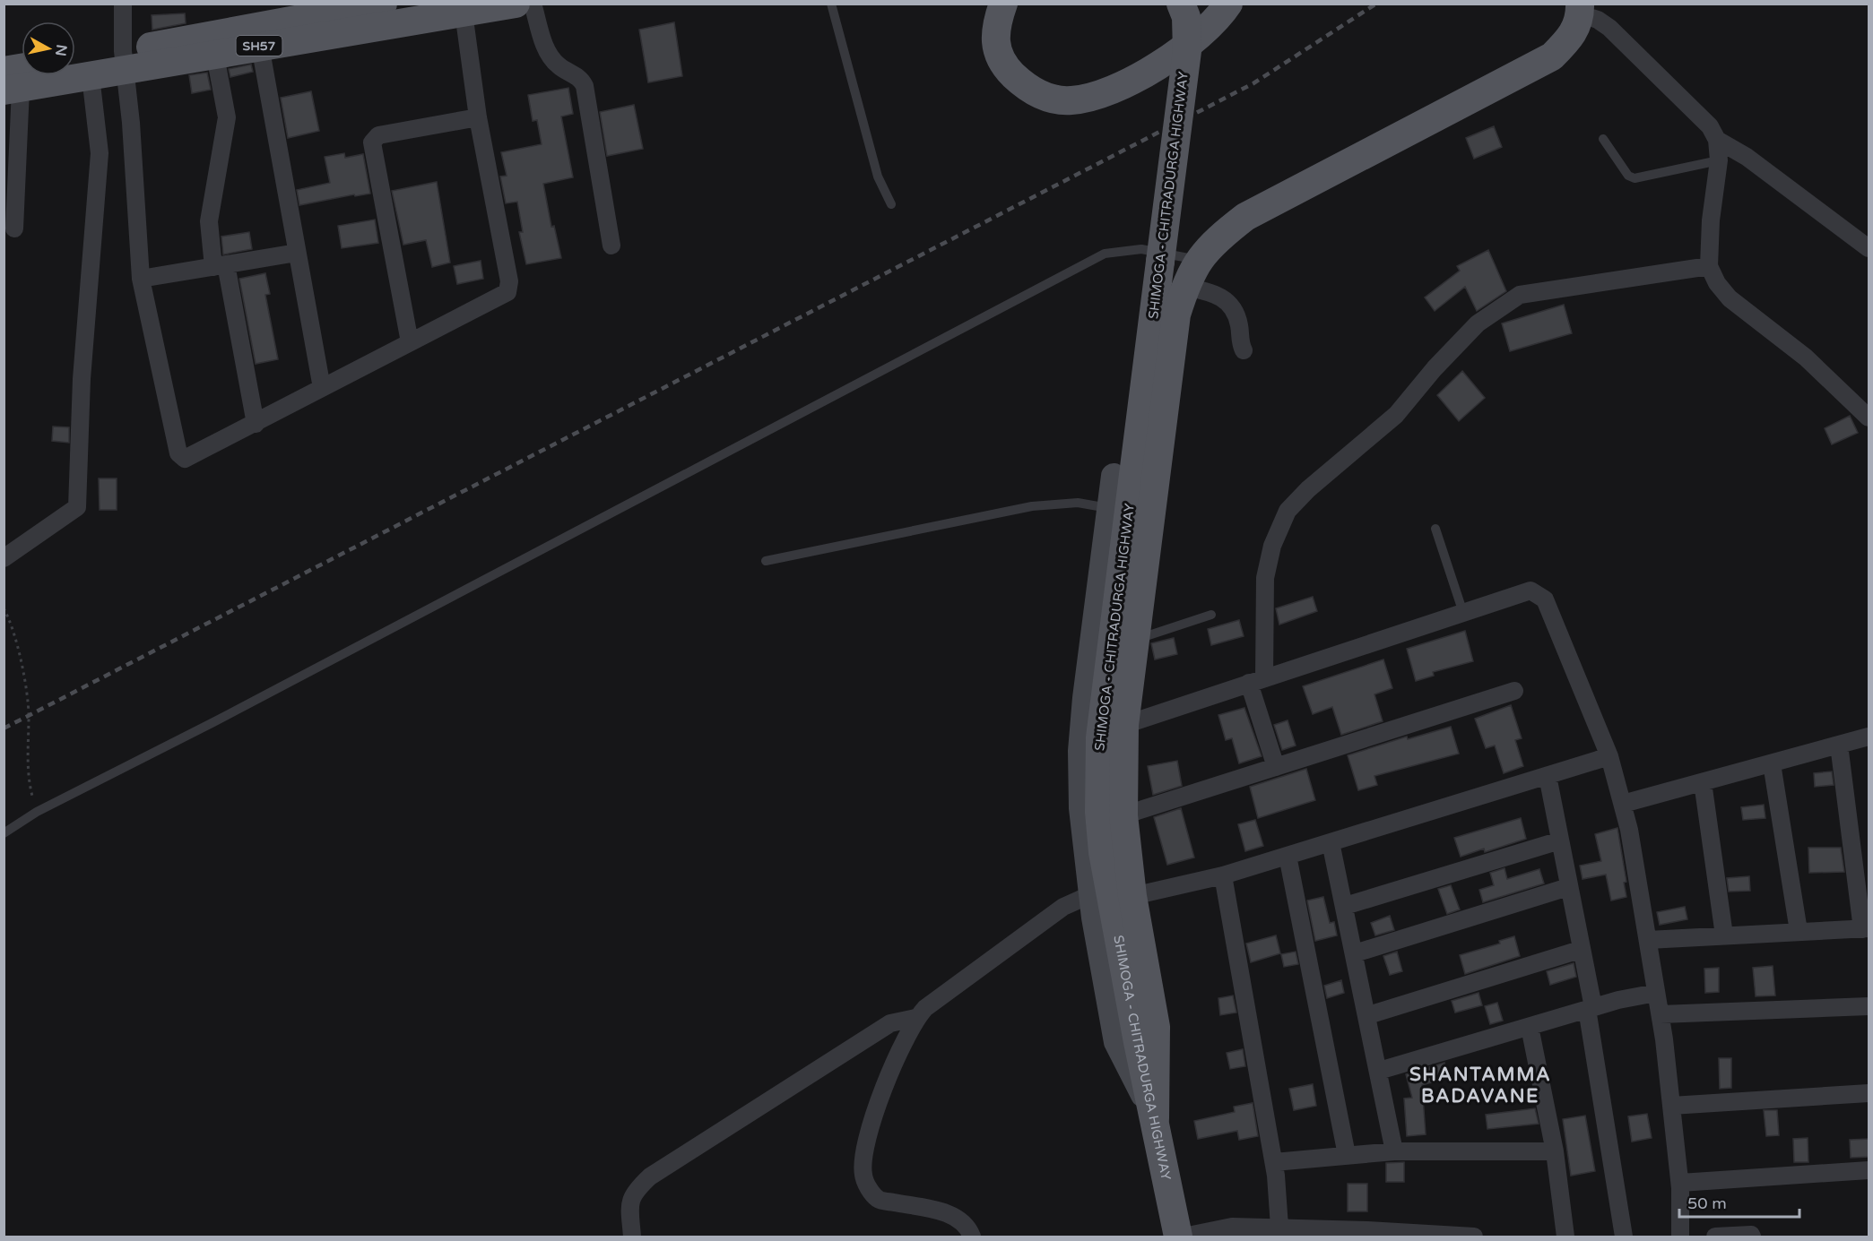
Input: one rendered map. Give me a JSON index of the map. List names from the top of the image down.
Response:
{
  "streets": {
    "main road": ["SH57", "SHIMOGA - CHITRADURGA HIGHWAY"]
  },
  "districts": ["SHANTAMMA BADAVANE"],
  "scale_bar": "50 m",
  "north": "right"
}
